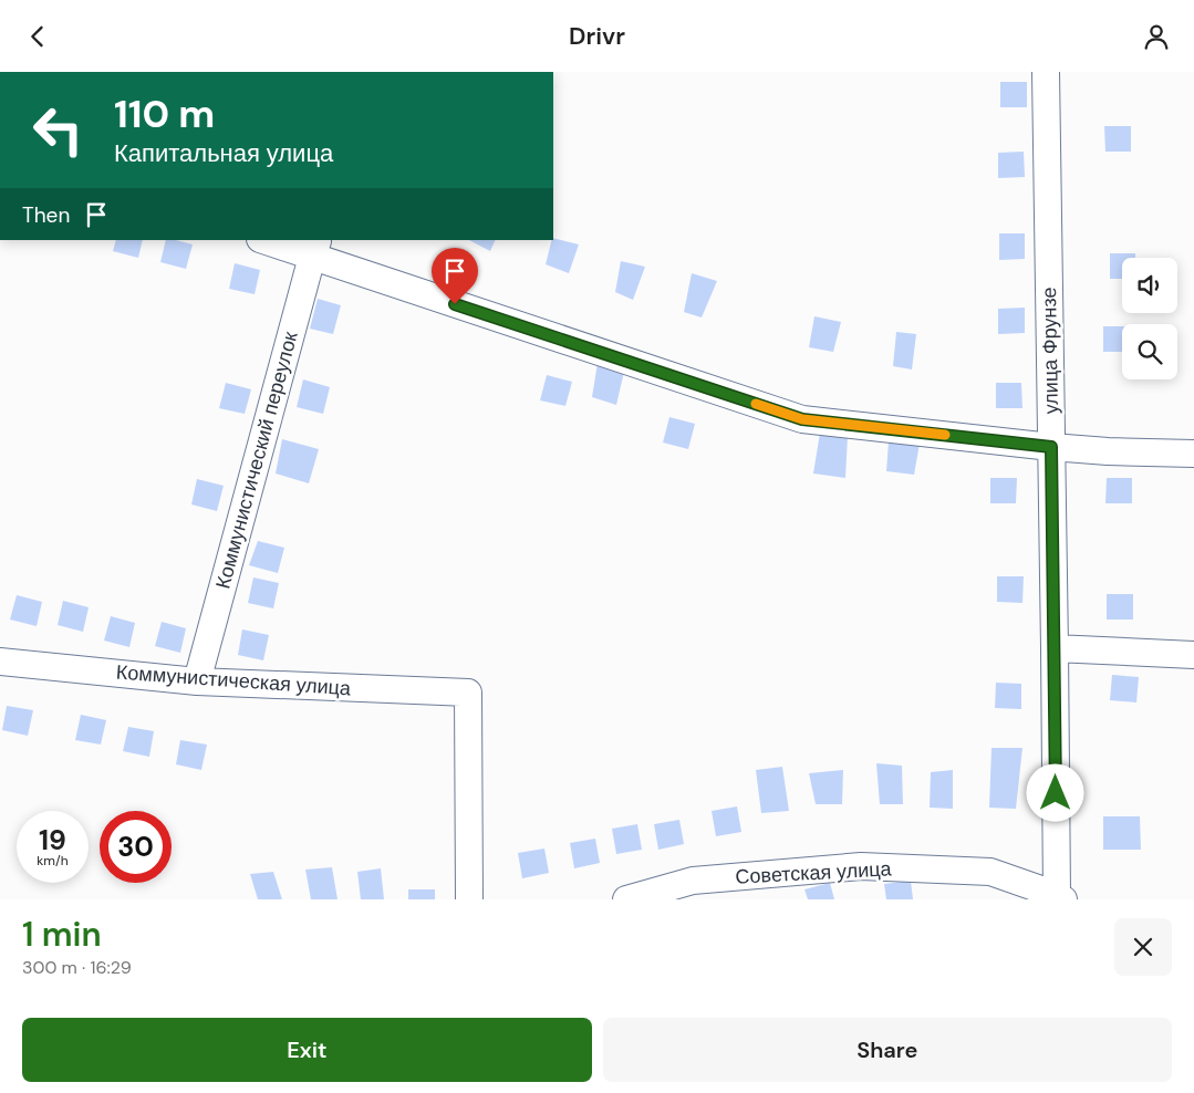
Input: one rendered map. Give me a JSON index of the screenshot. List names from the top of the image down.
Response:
{
  "streets": {
    "street": [
      "улица Фрунзе",
      "Коммунистический переулок",
      "Коммунистическая улица",
      "Советская улица"
    ]
  },
  "crossings": [
    ["улица Фрунзе", "Советская улица"],
    ["Коммунистический переулок", "Коммунистическая улица"]
  ],
  "page": {
    "header": "Drivr",
    "turn": ["110 m", "Капитальная улица"],
    "then": "Then",
    "speed": "19 km/h",
    "limit": "30",
    "heading": ["1 min", "300 m · 16:29"],
    "buttons": ["Exit", "Share"]
  }
}
